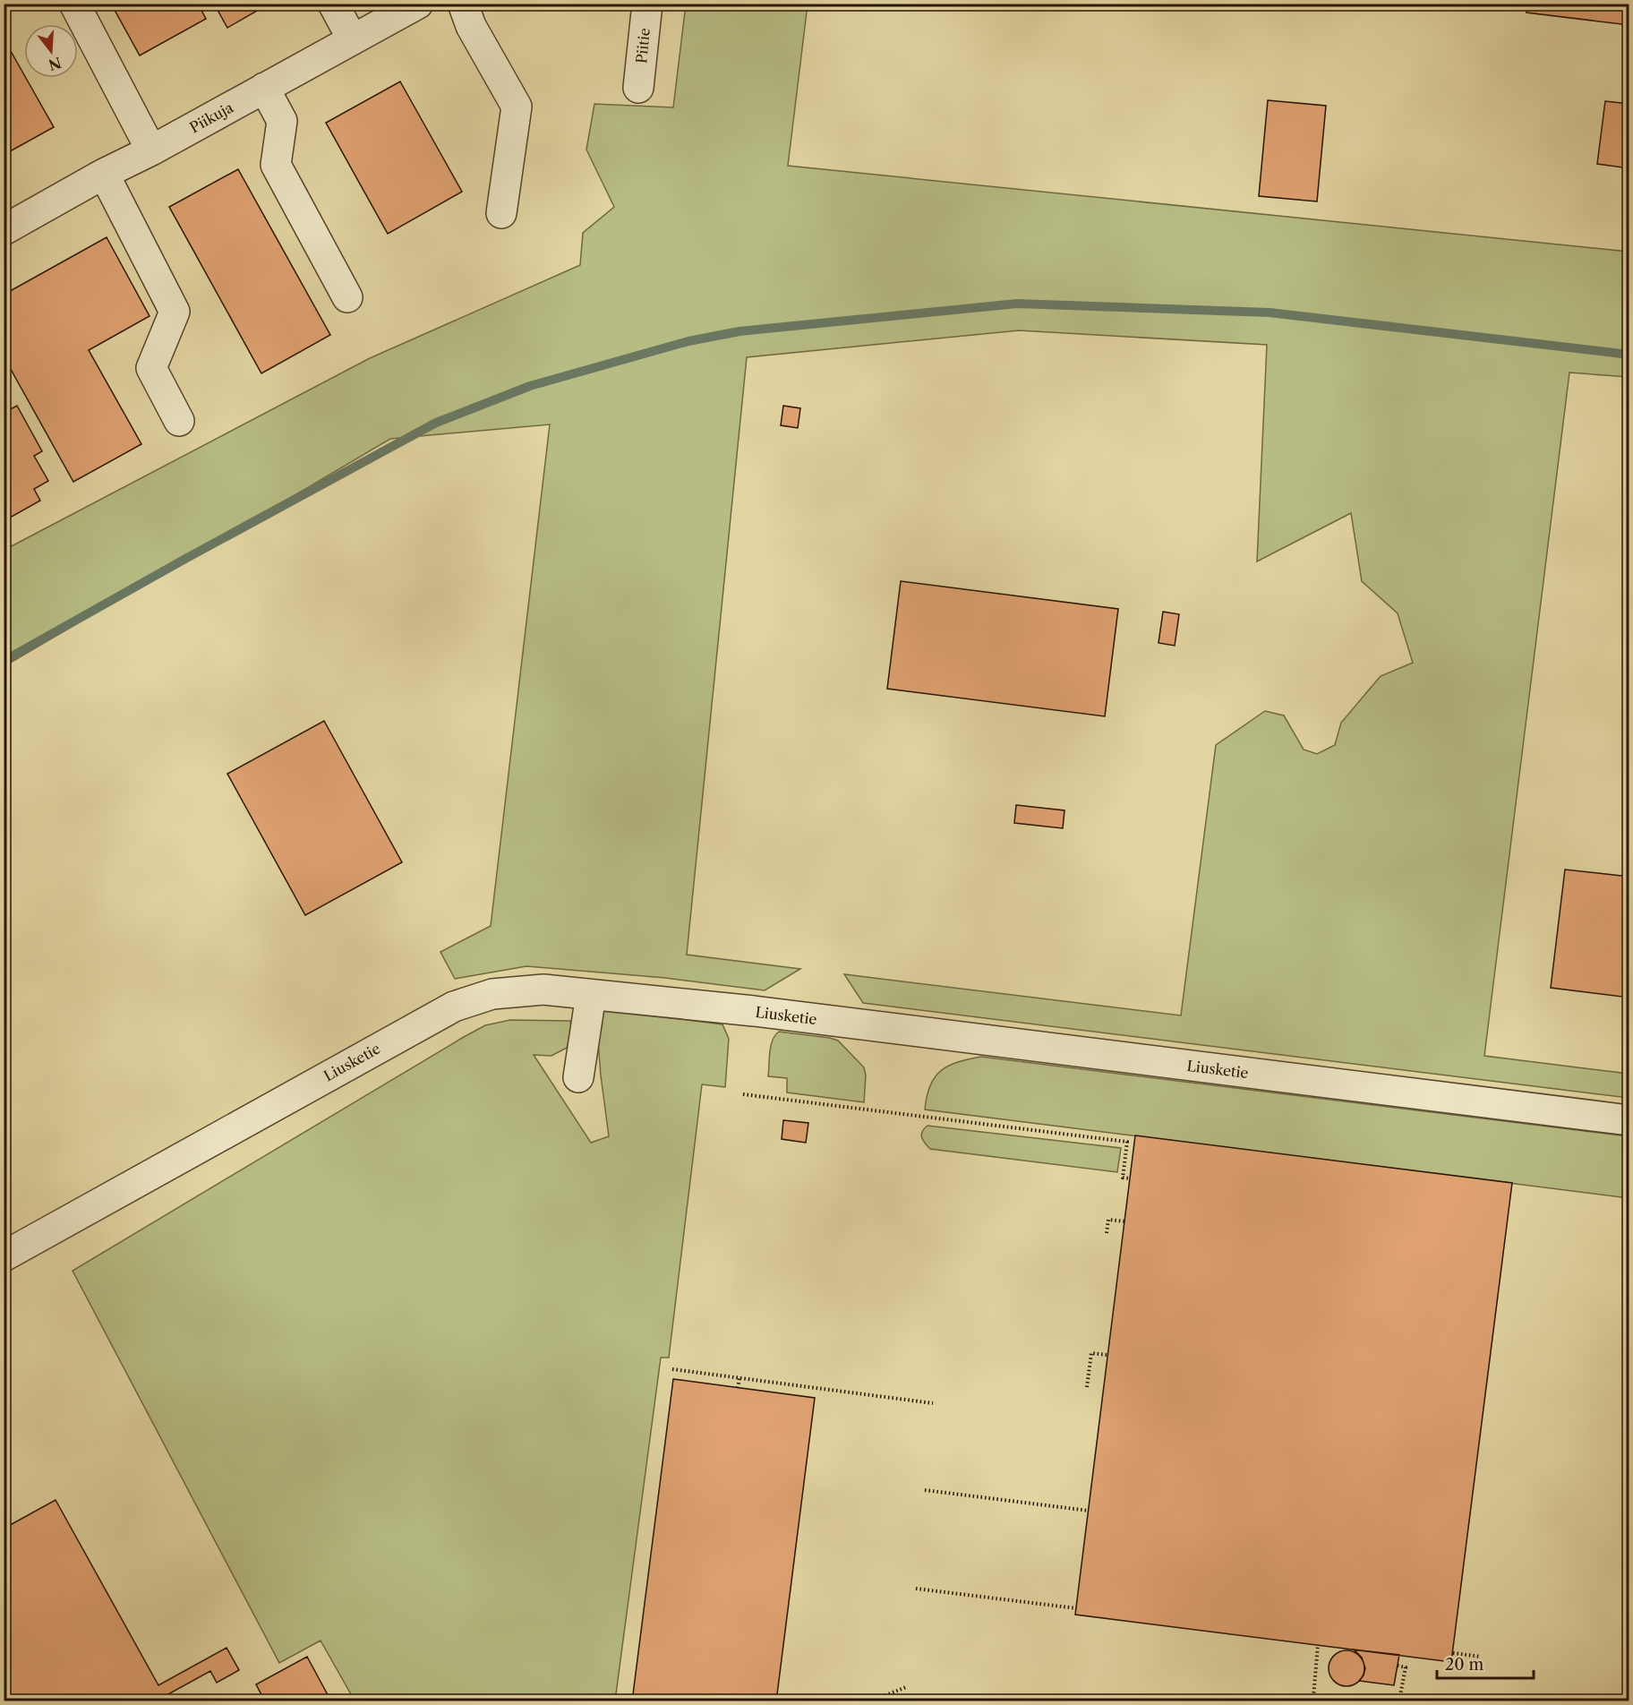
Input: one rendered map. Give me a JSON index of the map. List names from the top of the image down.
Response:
{
  "streets": {
    "street": ["Piitie", "Piikuja", "Liusketie"]
  },
  "scale_bar": "20 m",
  "north": "bottom"
}
